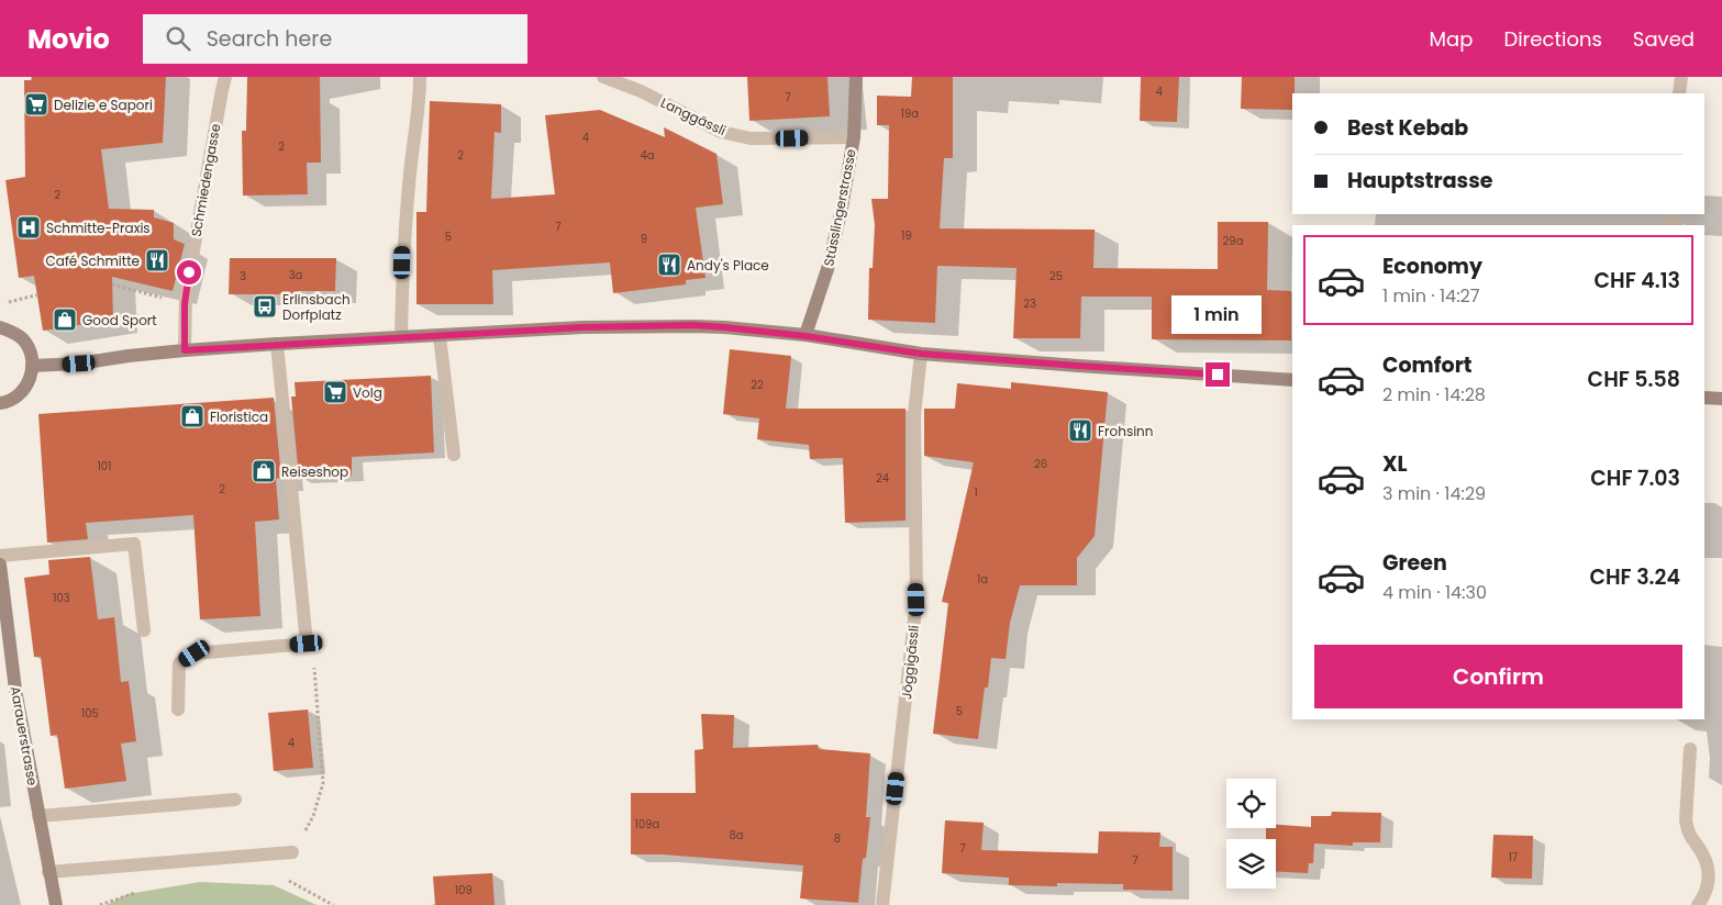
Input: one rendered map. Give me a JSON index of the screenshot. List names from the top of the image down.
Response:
{
  "streets": {
    "main road": ["Stüsslingerstrasse", "Aarauerstrasse"],
    "street": ["Langgässli", "Schmiedengasse", "Jöggigässli"]
  },
  "crossings": [
    ["Langgässli", "Stüsslingerstrasse"]
  ],
  "places": {
    "supermarket": ["Delizie e Sapori", "Volg"],
    "hospital": ["Schmitte-Praxis"],
    "restaurant": ["Café Schmitte", "Andy's Place", "Frohsinn"],
    "bus stop": ["Erlinsbach Dorfplatz"],
    "shop": ["Good Sport", "Floristica", "Reiseshop"]
  },
  "house_numbers": [
    "4",
    "7",
    "19a",
    "4",
    "2",
    "2",
    "4a",
    "2",
    "7",
    "19",
    "5",
    "9",
    "29a",
    "3a",
    "3",
    "25",
    "23",
    "22",
    "26",
    "101",
    "24",
    "2",
    "1",
    "1a",
    "103",
    "5",
    "105",
    "4",
    "109a",
    "8a",
    "8",
    "7",
    "17",
    "7",
    "109"
  ],
  "page": {
    "header": "Movio",
    "search": "Search here",
    "nav": ["Map", "Directions", "Saved"],
    "banner": ["Best Kebab", "Hauptstrasse"],
    "list": [
      {
        "name": "Economy",
        "note": "1 min · 14:27",
        "value": "CHF 4.13"
      },
      {
        "name": "Comfort",
        "note": "2 min · 14:28",
        "value": "CHF 5.58"
      },
      {
        "name": "XL",
        "note": "3 min · 14:29",
        "value": "CHF 7.03"
      },
      {
        "name": "Green",
        "note": "4 min · 14:30",
        "value": "CHF 3.24"
      }
    ],
    "bubble": "1 min",
    "buttons": "Confirm"
  }
}
